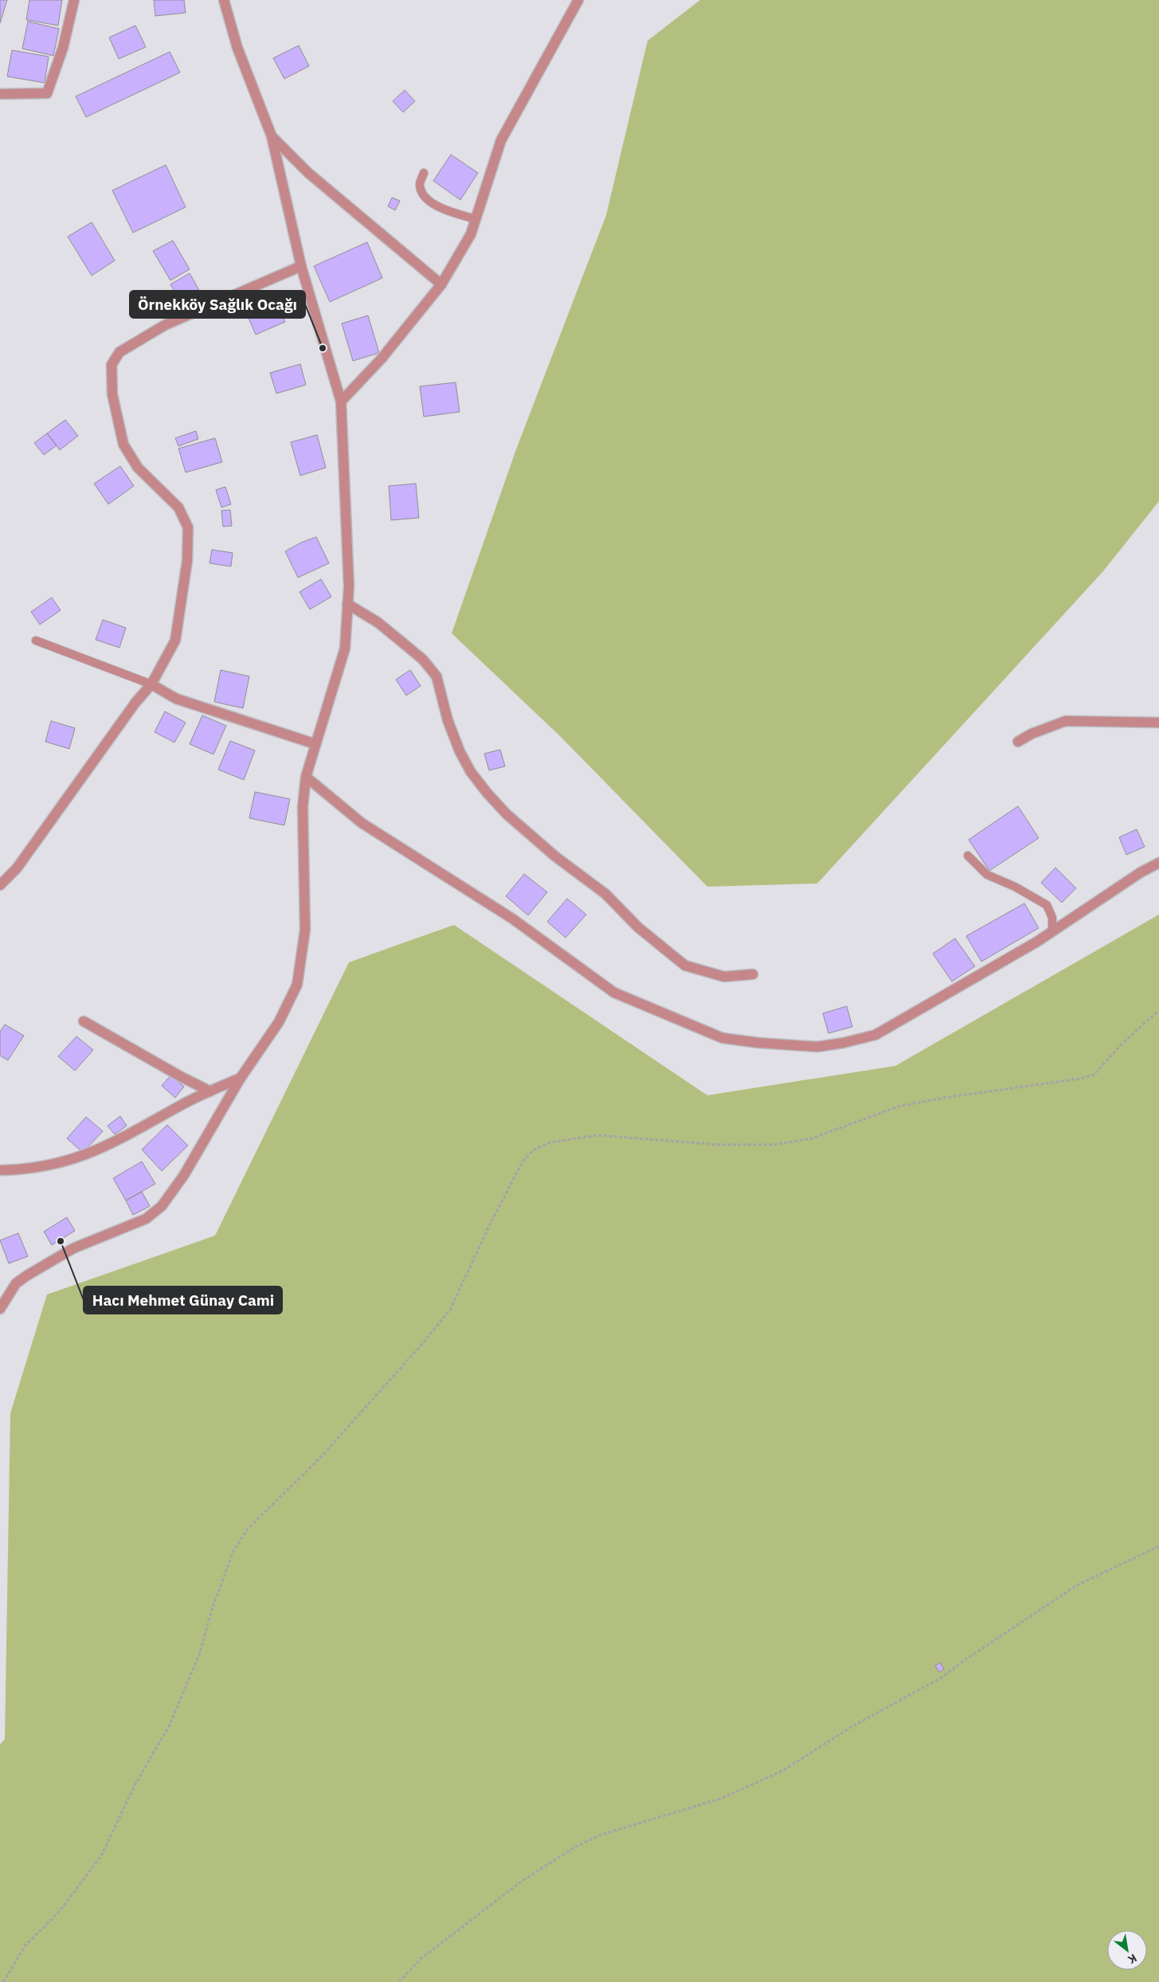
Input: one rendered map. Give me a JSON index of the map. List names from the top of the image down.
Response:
{
  "places": ["Örnekköy Sağlık Ocağı", "Hacı Mehmet Günay Cami"],
  "north": "bottom right"
}
